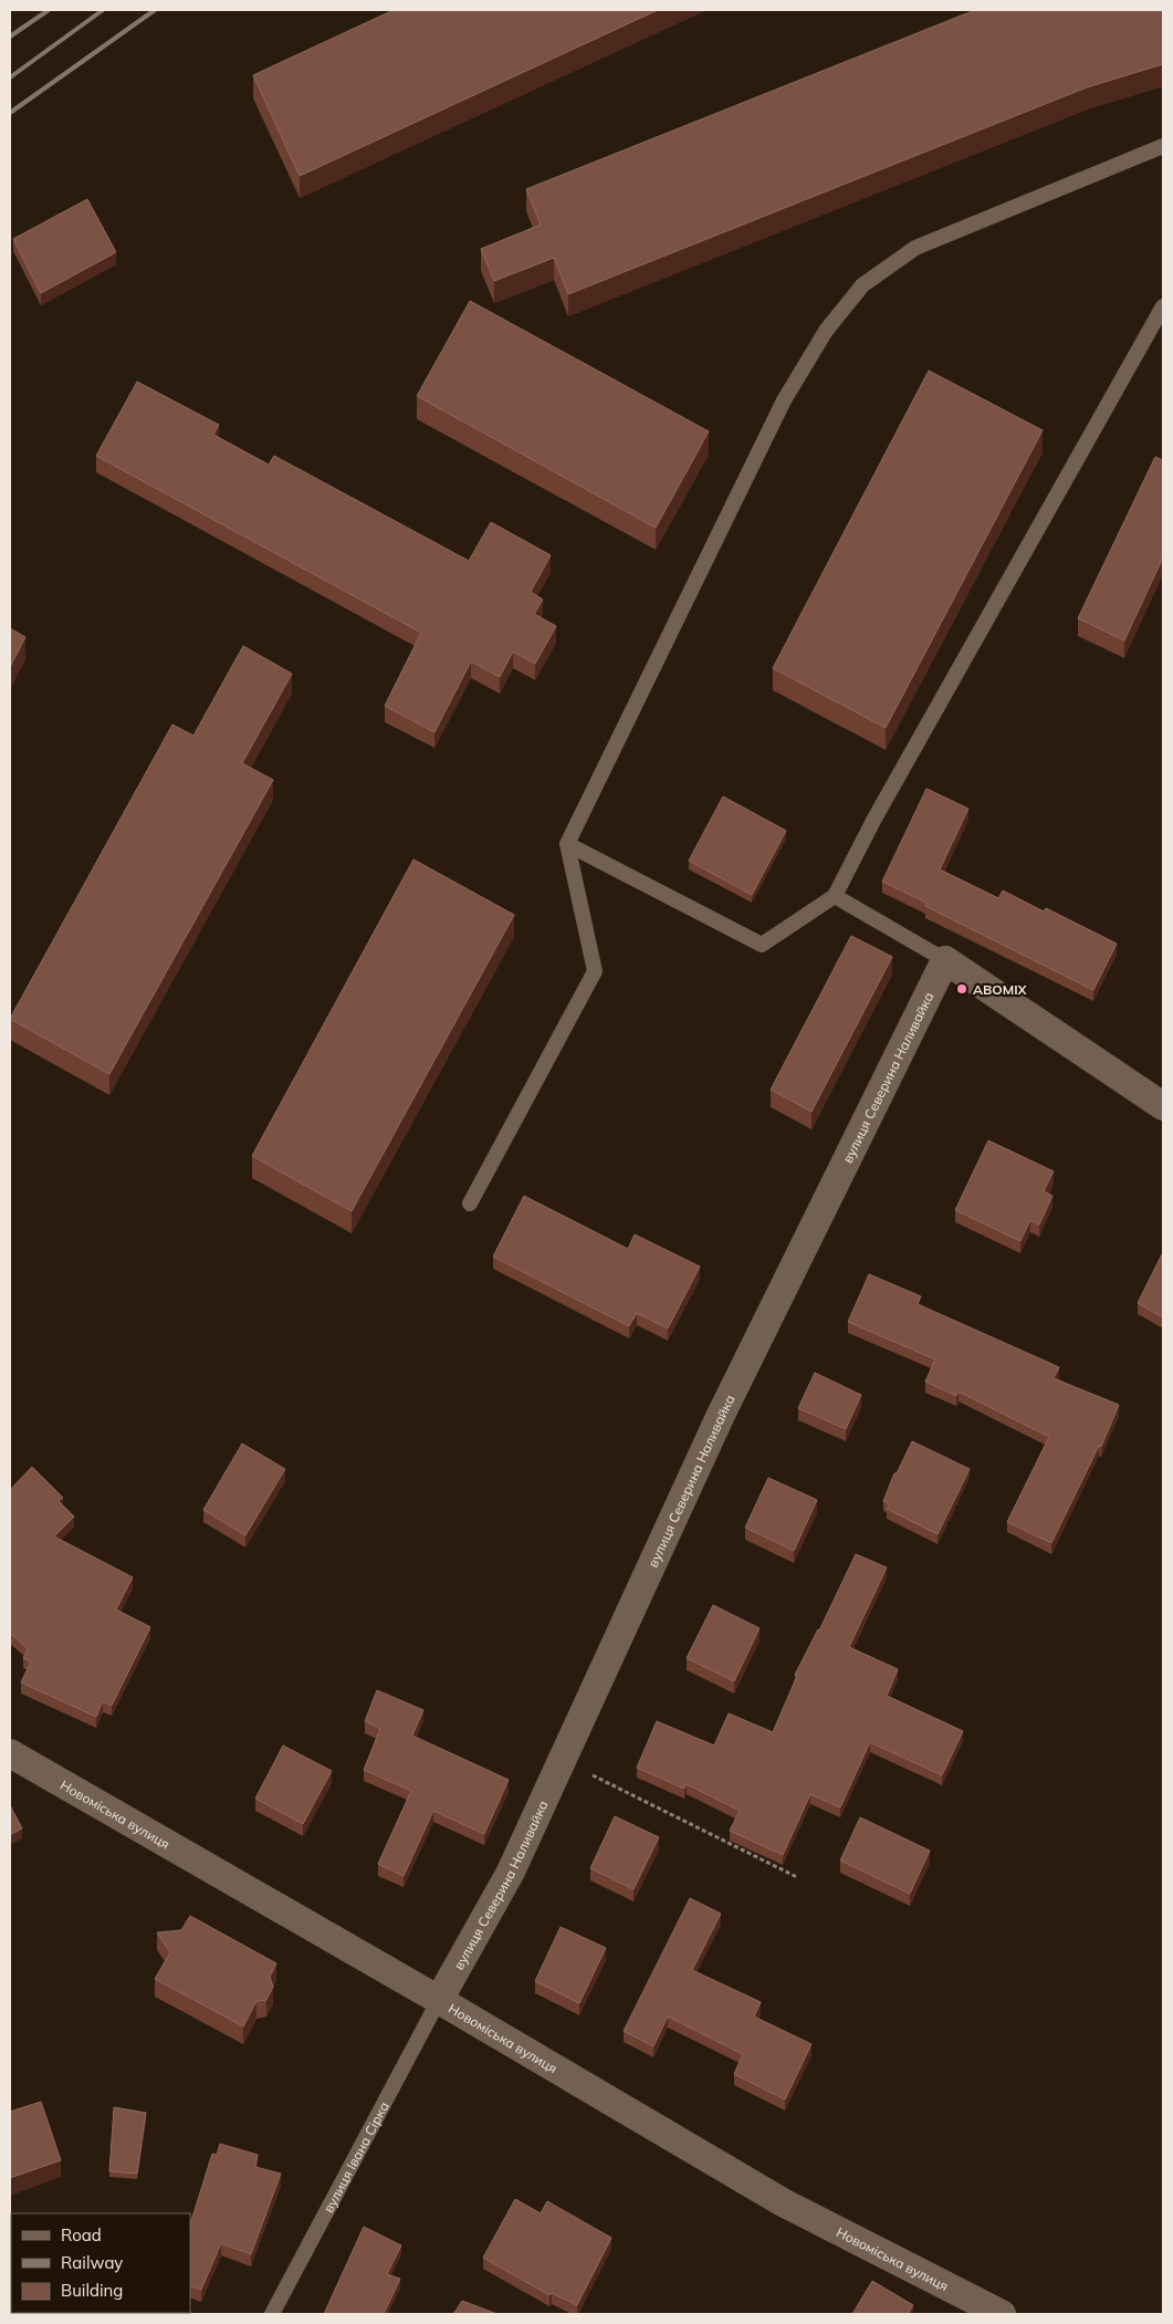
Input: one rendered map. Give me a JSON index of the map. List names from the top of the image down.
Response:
{
  "streets": {
    "street": ["вулиця Северина Наливайка", "Новоміська вулиця"],
    "lane": ["вулиця Івана Сірка"]
  },
  "crossings": [
    ["вулиця Северина Наливайка", "Новоміська вулиця"],
    ["вулиця Северина Наливайка", "вулиця Івана Сірка"],
    ["Новоміська вулиця", "вулиця Івана Сірка"]
  ],
  "places": ["ABOMIX"],
  "legend": ["Road", "Railway", "Building"]
}
